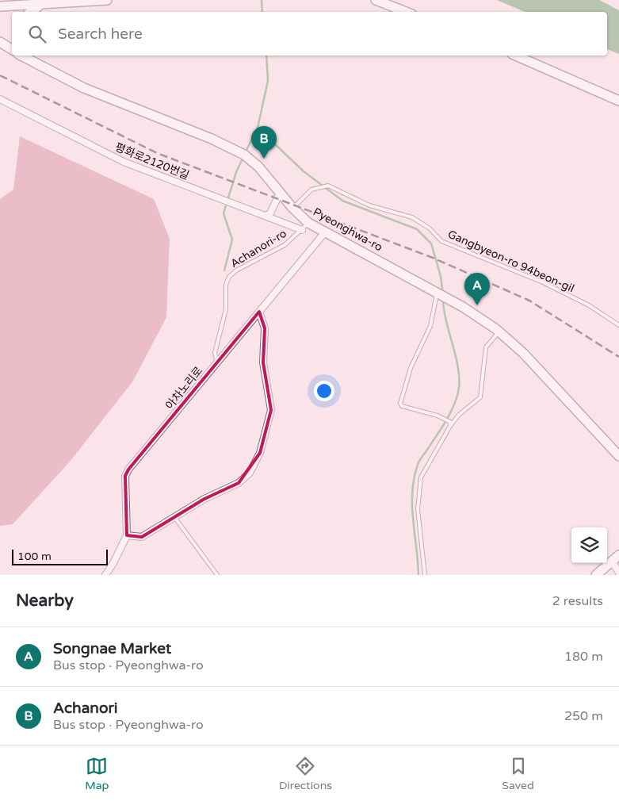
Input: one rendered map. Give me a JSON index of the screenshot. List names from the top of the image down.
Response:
{
  "streets": {
    "main road": ["Pyeonghwa-ro"],
    "street": ["평화로2120번길", "아차노리로"],
    "lane": ["Achanori-ro", "Gangbyeon-ro 94beon-gil"]
  },
  "crossings": [
    ["평화로2120번길", "Pyeonghwa-ro"],
    ["평화로2120번길", "Achanori-ro"],
    ["Pyeonghwa-ro", "Achanori-ro"],
    ["Pyeonghwa-ro", "Gangbyeon-ro 94beon-gil"],
    ["Pyeonghwa-ro", "아차노리로"],
    ["Achanori-ro", "아차노리로"]
  ],
  "scale_bar": "100 m",
  "page": {
    "search": "Search here",
    "pins": ["B", "A"],
    "scale": "100 m",
    "heading": ["Nearby", "2 results"],
    "list": [
      {
        "mark": "A",
        "name": "Songnae Market",
        "note": "Bus stop · Pyeonghwa-ro",
        "value": "180 m"
      },
      {
        "mark": "B",
        "name": "Achanori",
        "note": "Bus stop · Pyeonghwa-ro",
        "value": "250 m"
      }
    ],
    "nav": ["Map", "Directions", "Saved"]
  }
}
